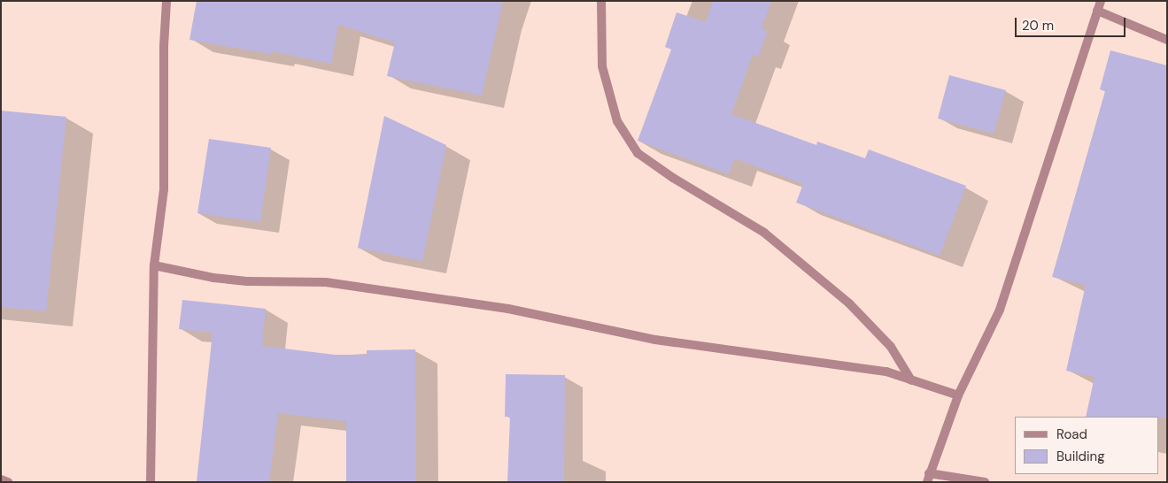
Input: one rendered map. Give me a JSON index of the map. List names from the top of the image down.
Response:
{
  "legend": ["Road", "Building"],
  "scale_bar": "20 m"
}
